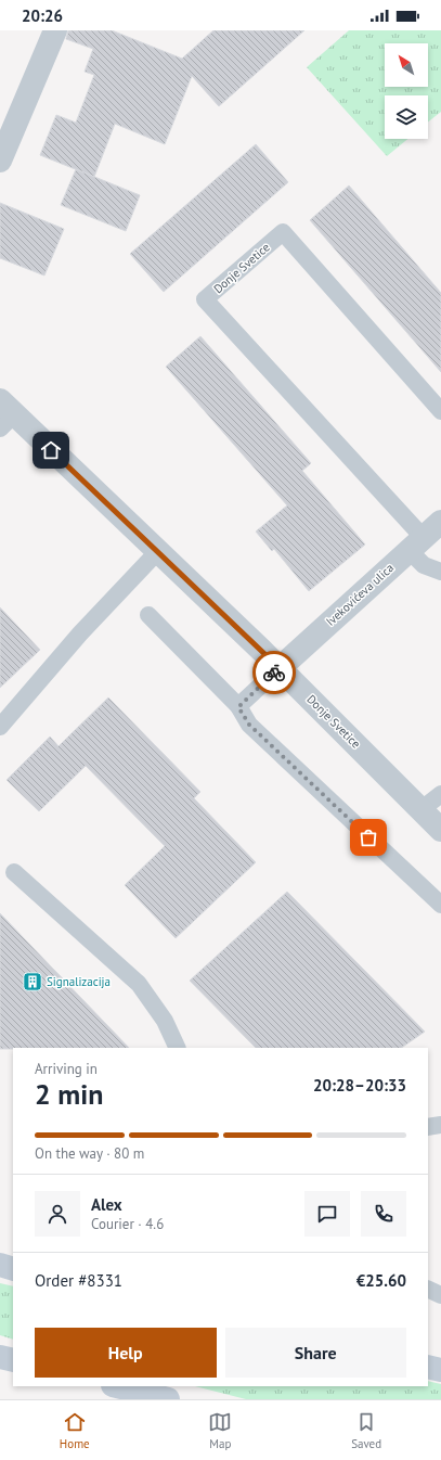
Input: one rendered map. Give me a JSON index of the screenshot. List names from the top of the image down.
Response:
{
  "streets": {
    "street": ["Donje Svetice", "Ivekovićeva ulica"]
  },
  "crossings": [
    ["Donje Svetice", "Ivekovićeva ulica"]
  ],
  "places": {
    "building": ["Signalizacija"]
  },
  "north": "top left",
  "page": {
    "status": "20:26",
    "heading": ["2 min", "Arriving in", "20:28–20:33"],
    "panel": [
      "Alex",
      "Courier · 4.6",
      "Order #8331",
      "€25.60"
    ],
    "bar": "On the way · 80 m",
    "buttons": ["Help", "Share"],
    "tabs": ["Home", "Map", "Saved"]
  }
}
